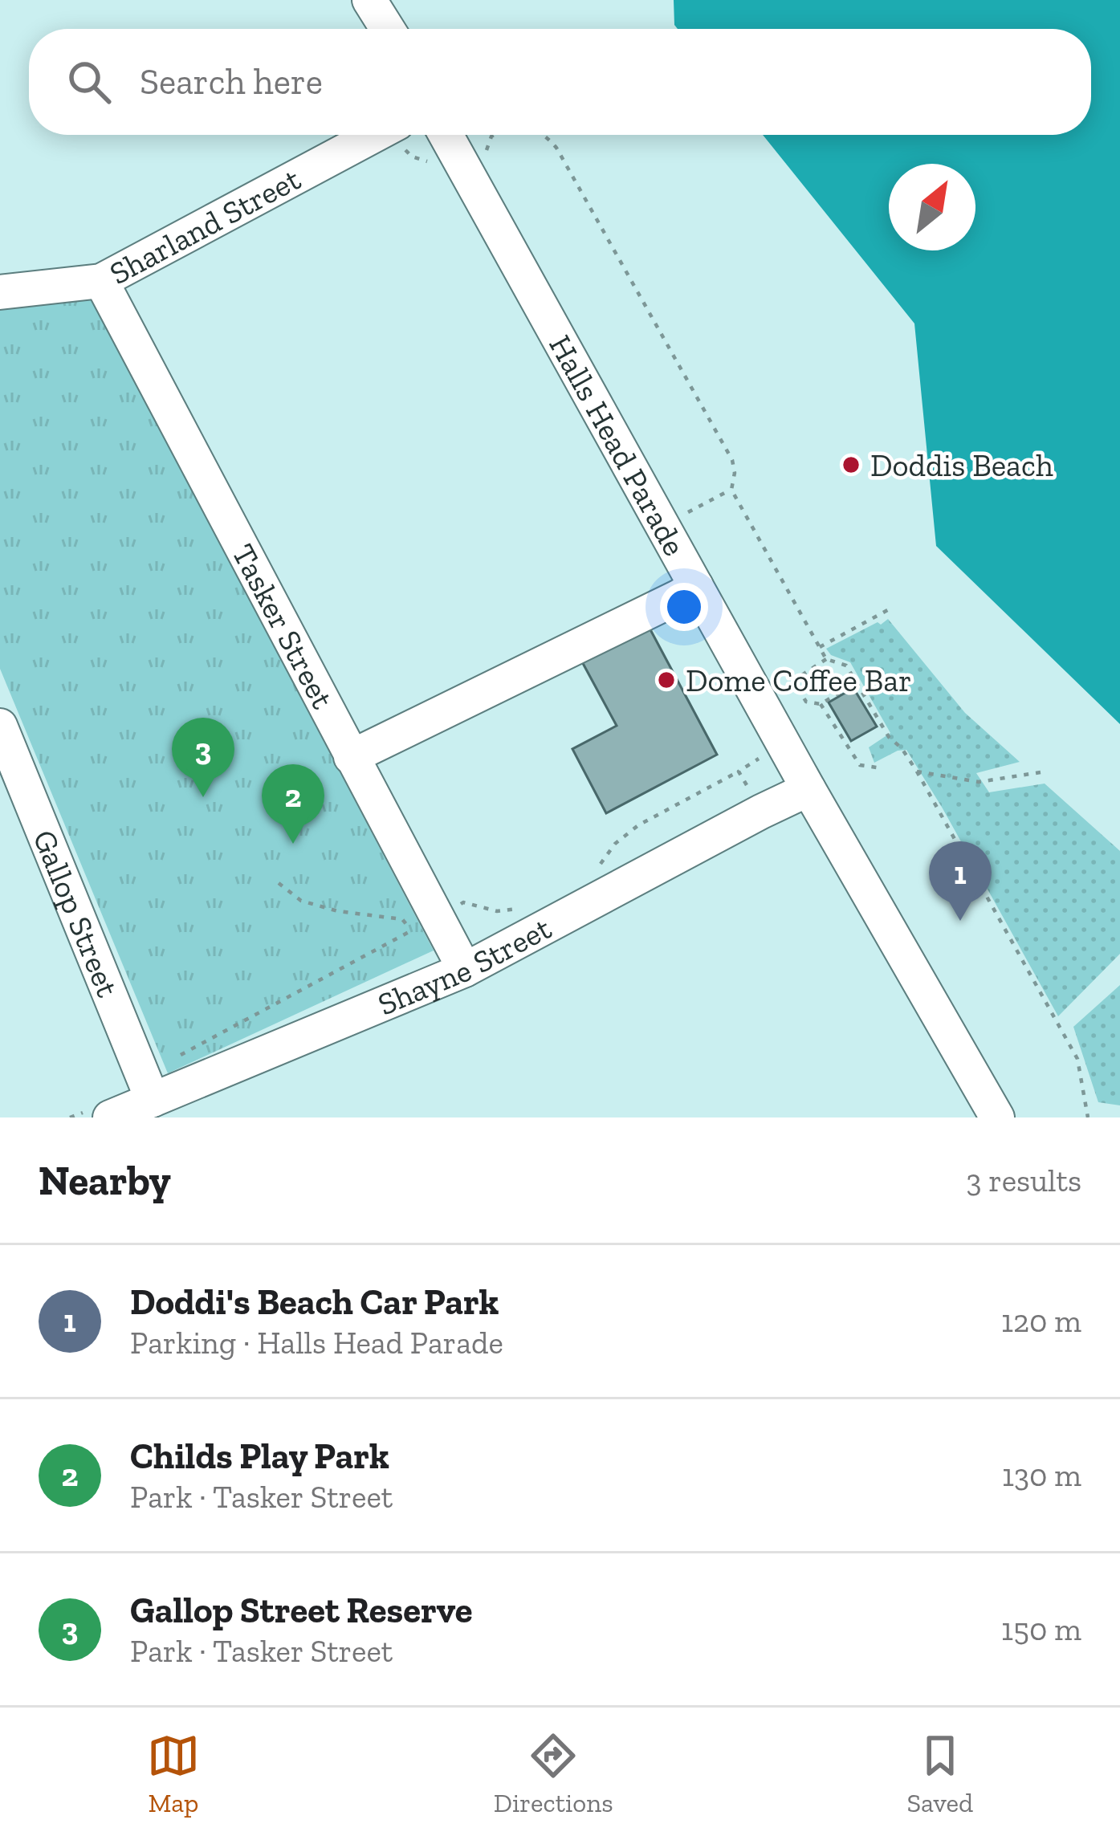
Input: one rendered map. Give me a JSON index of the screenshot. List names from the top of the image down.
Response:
{
  "streets": {
    "street": [
      "Sharland Street",
      "Halls Head Parade",
      "Tasker Street",
      "Gallop Street",
      "Shayne Street"
    ]
  },
  "crossings": [
    ["Sharland Street", "Tasker Street"],
    ["Halls Head Parade", "Shayne Street"],
    ["Tasker Street", "Shayne Street"],
    ["Gallop Street", "Shayne Street"]
  ],
  "places": ["Doddis Beach", "Dome Coffee Bar"],
  "north": "top right",
  "page": {
    "search": "Search here",
    "pins": ["3", "2", "1"],
    "heading": ["Nearby", "3 results"],
    "list": [
      {
        "mark": "1",
        "name": "Doddi's Beach Car Park",
        "note": "Parking · Halls Head Parade",
        "value": "120 m"
      },
      {
        "mark": "2",
        "name": "Childs Play Park",
        "note": "Park · Tasker Street",
        "value": "130 m"
      },
      {
        "mark": "3",
        "name": "Gallop Street Reserve",
        "note": "Park · Tasker Street",
        "value": "150 m"
      }
    ],
    "nav": ["Map", "Directions", "Saved"]
  }
}
